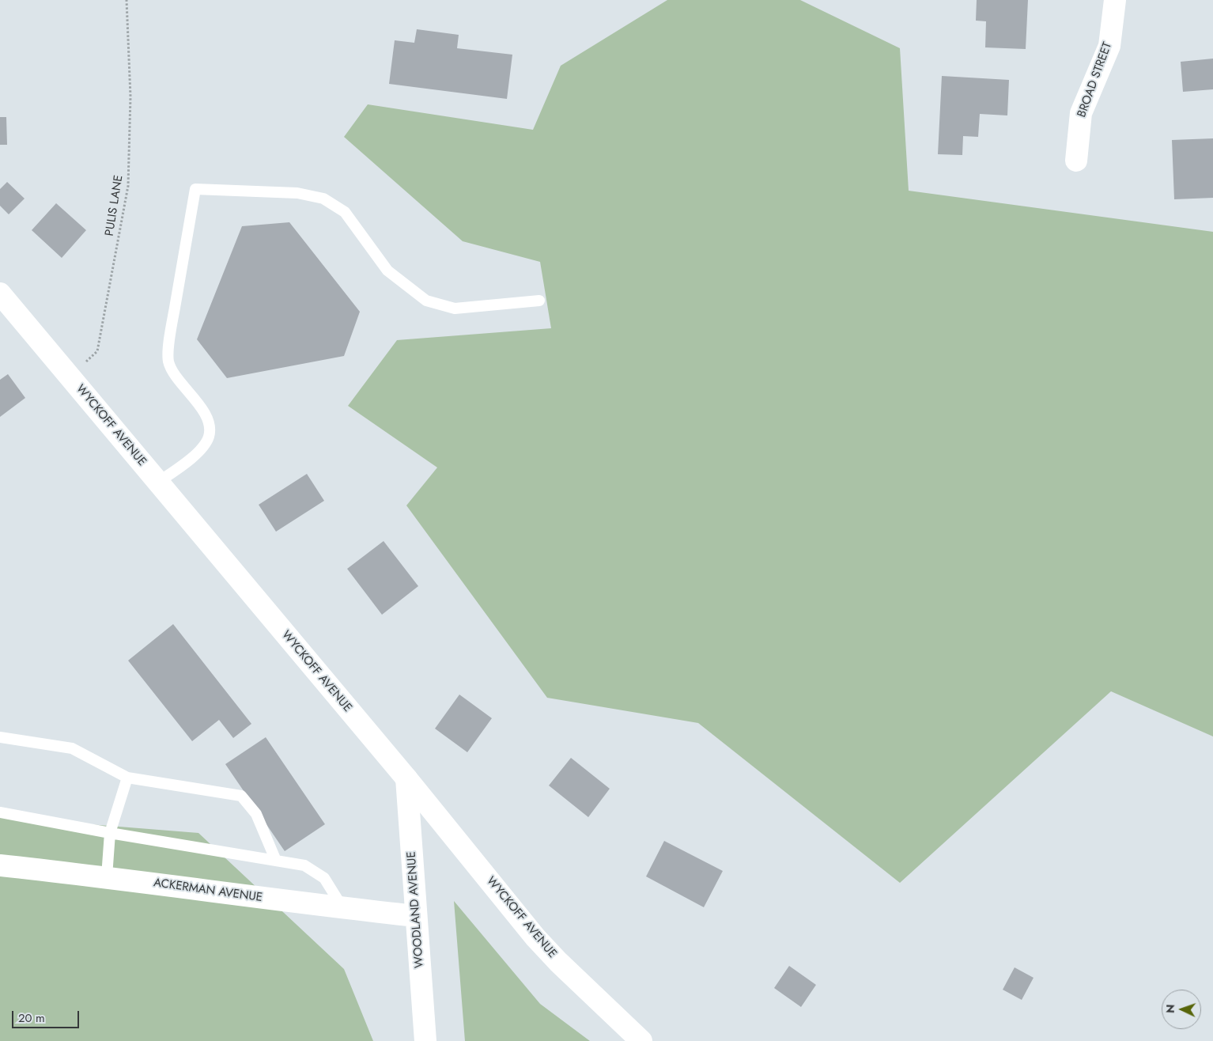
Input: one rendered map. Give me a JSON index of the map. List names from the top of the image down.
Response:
{
  "streets": {
    "main road": [
      "BROAD STREET",
      "WYCKOFF AVENUE",
      "ACKERMAN AVENUE",
      "WOODLAND AVENUE"
    ],
    "path": ["PULIS LANE"]
  },
  "crossings": [
    ["PULIS LANE", "WYCKOFF AVENUE"],
    ["WYCKOFF AVENUE", "WOODLAND AVENUE"],
    ["ACKERMAN AVENUE", "WOODLAND AVENUE"]
  ],
  "scale_bar": "20 m",
  "north": "left"
}
